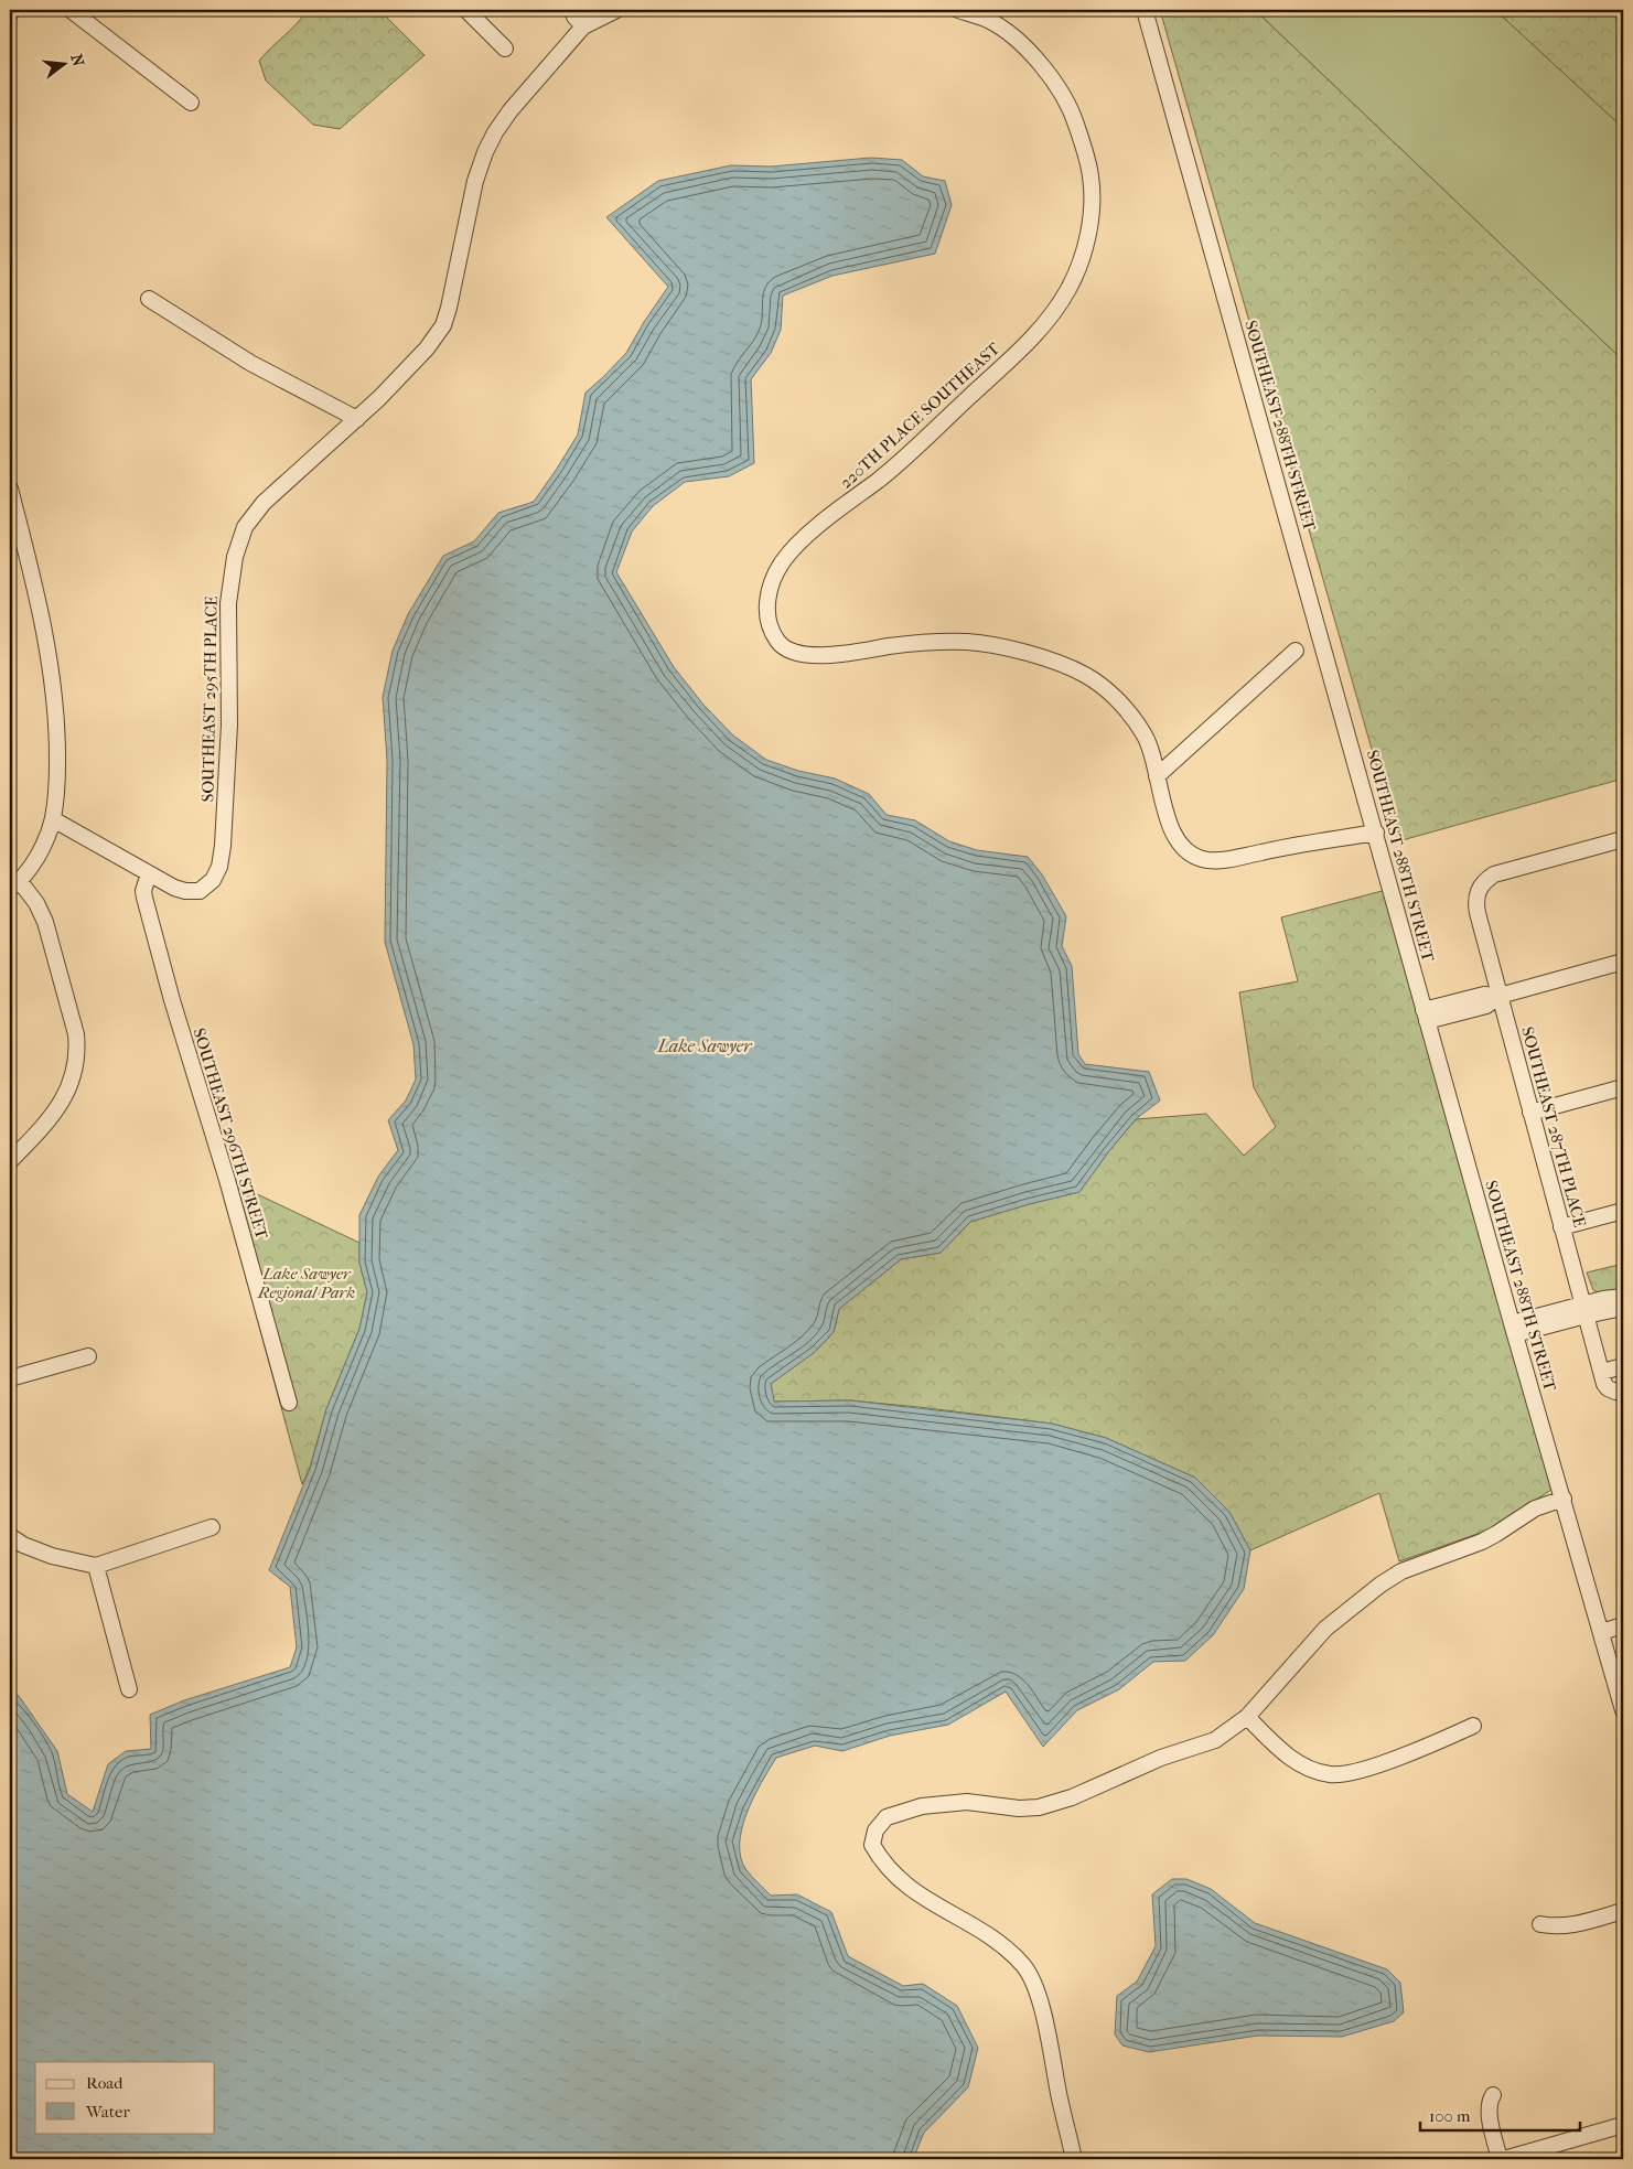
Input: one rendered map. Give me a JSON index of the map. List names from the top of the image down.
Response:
{
  "streets": {
    "street": [
      "220TH PLACE SOUTHEAST",
      "SOUTHEAST 288TH STREET",
      "SOUTHEAST 295TH PLACE",
      "SOUTHEAST 287TH PLACE",
      "SOUTHEAST 296TH STREET"
    ]
  },
  "crossings": [
    ["SOUTHEAST 295TH PLACE", "SOUTHEAST 296TH STREET"]
  ],
  "water": ["Lake Sawyer"],
  "parks": ["Lake Sawyer Regional Park"],
  "legend": ["Road", "Water"],
  "scale_bar": "100 m",
  "north": "right"
}
